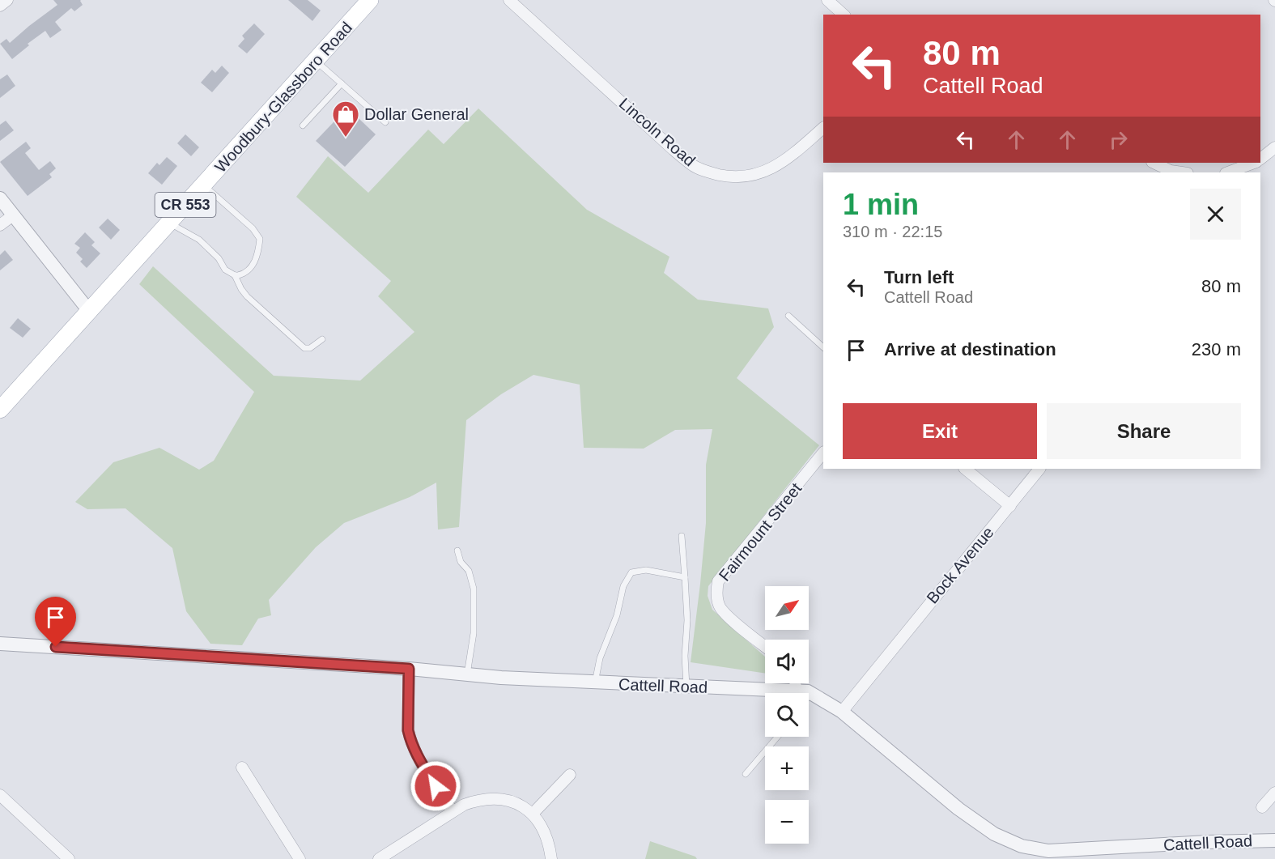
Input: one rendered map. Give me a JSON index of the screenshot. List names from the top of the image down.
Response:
{
  "streets": {
    "main road": ["Woodbury-Glassboro Road", "CR 553"],
    "street": [
      "Lincoln Road",
      "Fairmount Street",
      "Bock Avenue",
      "Cattell Road"
    ]
  },
  "crossings": [
    ["Bock Avenue", "Cattell Road"]
  ],
  "places": {
    "shop": ["Dollar General"]
  },
  "north": "top right",
  "page": {
    "turn": ["80 m", "Cattell Road"],
    "heading": ["1 min", "310 m · 22:15"],
    "list": [
      {
        "name": "Turn left",
        "note": "Cattell Road",
        "value": "80 m"
      },
      {
        "name": "Arrive at destination",
        "value": "230 m"
      }
    ],
    "buttons": ["Exit", "Share"],
    "map_buttons": ["+", "−"]
  }
}
